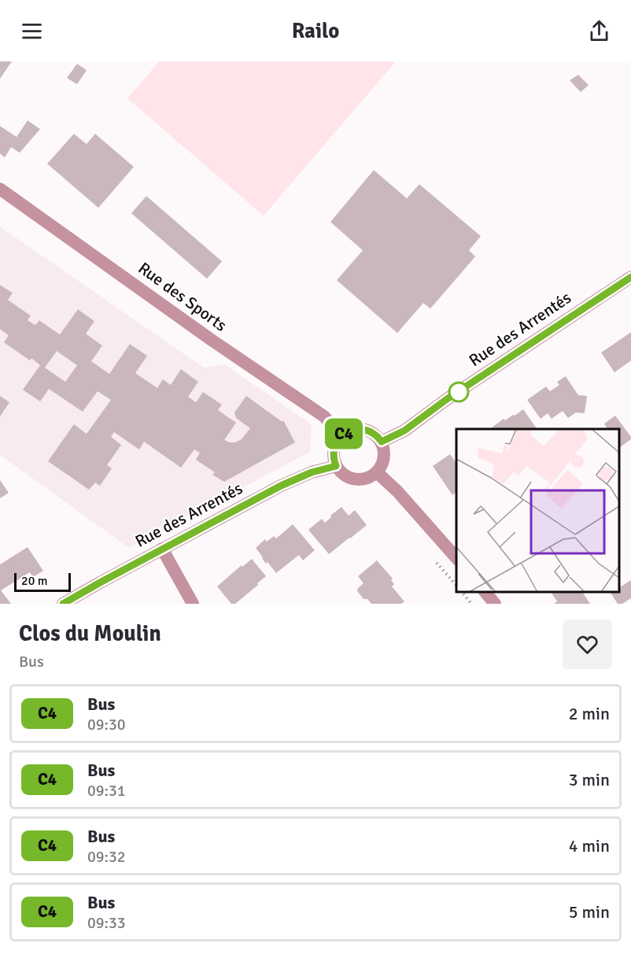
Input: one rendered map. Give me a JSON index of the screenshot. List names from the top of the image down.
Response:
{
  "streets": {
    "street": ["Rue des Sports", "Rue des Arrentés"]
  },
  "crossings": [
    ["Rue des Sports", "Rue des Arrentés"]
  ],
  "lines": ["bus line C4"],
  "scale_bar": "20 m",
  "page": {
    "header": "Railo",
    "on_map": "C4",
    "scale": "20 m",
    "heading": ["Clos du Moulin", "Bus"],
    "list": [
      {
        "mark": "C4",
        "name": "Bus",
        "note": "09:30",
        "value": "2 min"
      },
      {
        "mark": "C4",
        "name": "Bus",
        "note": "09:31",
        "value": "3 min"
      },
      {
        "mark": "C4",
        "name": "Bus",
        "note": "09:32",
        "value": "4 min"
      },
      {
        "mark": "C4",
        "name": "Bus",
        "note": "09:33",
        "value": "5 min"
      }
    ]
  }
}
